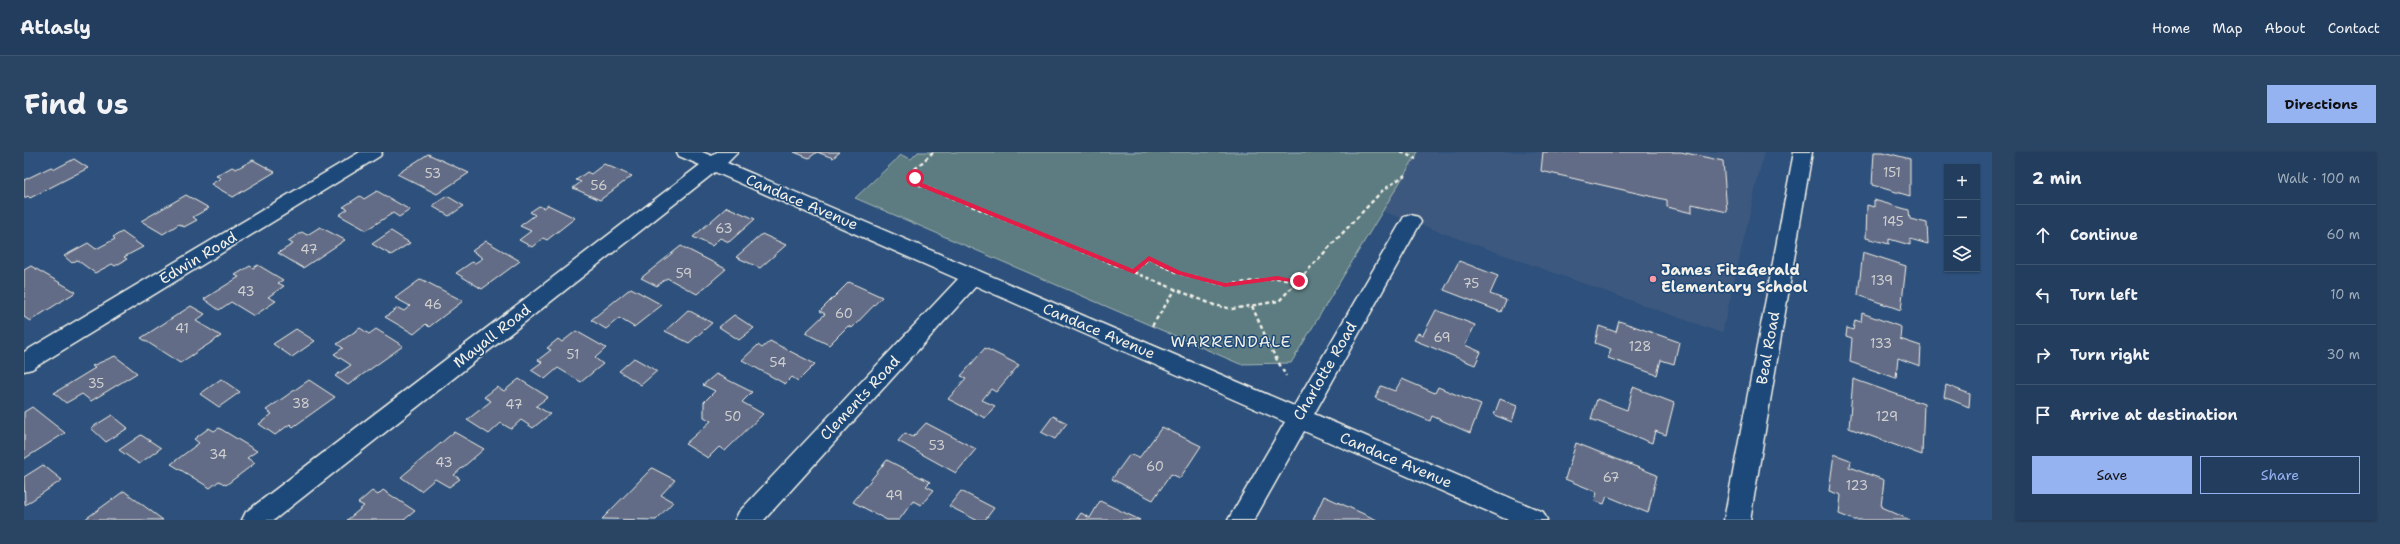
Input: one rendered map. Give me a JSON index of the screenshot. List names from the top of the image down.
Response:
{
  "streets": {
    "street": [
      "Candace Avenue",
      "Edwin Road",
      "Mayall Road",
      "Beal Road",
      "Charlotte Road",
      "Clements Road"
    ]
  },
  "crossings": [
    ["Candace Avenue", "Mayall Road"],
    ["Candace Avenue", "Charlotte Road"],
    ["Candace Avenue", "Clements Road"]
  ],
  "districts": ["WARRENDALE"],
  "places": ["James FitzGerald Elementary School"],
  "house_numbers": [
    "151",
    "53",
    "56",
    "145",
    "63",
    "47",
    "59",
    "139",
    "75",
    "43",
    "46",
    "60",
    "41",
    "69",
    "133",
    "128",
    "51",
    "54",
    "35",
    "38",
    "47",
    "50",
    "129",
    "53",
    "34",
    "43",
    "60",
    "67",
    "123",
    "49"
  ],
  "page": {
    "header": "Atlasly",
    "nav": [
      "Home",
      "Map",
      "About",
      "Contact"
    ],
    "title": "Find us",
    "buttons": [
      "Directions",
      ["Save", "Share"]
    ],
    "heading": ["2 min", "Walk · 100 m"],
    "map_buttons": ["+", "−"],
    "list": [
      ["Continue", "60 m"],
      ["Turn left", "10 m"],
      ["Turn right", "30 m"],
      "Arrive at destination"
    ]
  }
}
